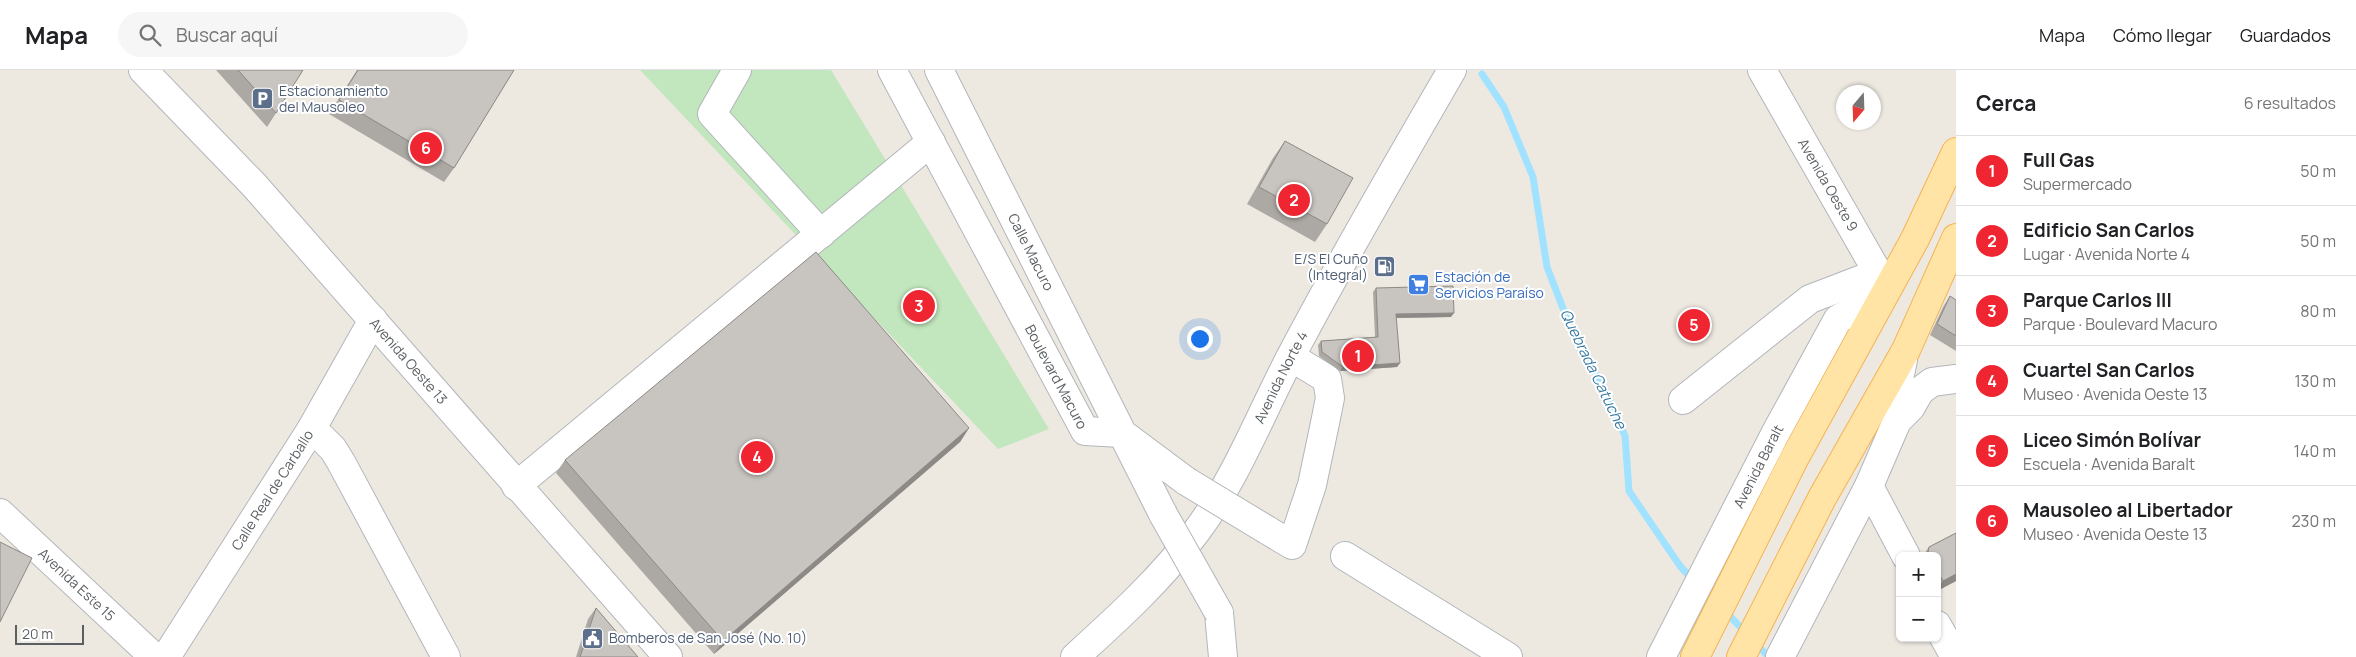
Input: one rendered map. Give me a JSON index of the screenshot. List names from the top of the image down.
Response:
{
  "streets": {
    "main road": ["Avenida Baralt"],
    "street": [
      "Avenida Oeste 9",
      "Calle Macuro",
      "Avenida Oeste 13",
      "Boulevard Macuro",
      "Avenida Norte 4",
      "Calle Real de Carballo",
      "Avenida Este 15"
    ]
  },
  "crossings": [
    ["Avenida Oeste 9", "Avenida Baralt"],
    ["Calle Macuro", "Boulevard Macuro"],
    ["Avenida Oeste 13", "Calle Real de Carballo"]
  ],
  "water": ["Quebrada Catuche"],
  "places": {
    "parking": ["Estacionamiento del Mausoleo"],
    "fuel station": ["E/S El Cuño (Integral)"],
    "supermarket": ["Estación de Servicios Paraíso"],
    "public building": ["Bomberos de San José (No. 10)"]
  },
  "scale_bar": "20 m",
  "north": "bottom",
  "page": {
    "header": "Mapa",
    "search": "Buscar aquí",
    "nav": ["Mapa", "Cómo llegar", "Guardados"],
    "heading": ["Cerca", "6 resultados"],
    "pins": [
      "6",
      "2",
      "3",
      "5",
      "1",
      "4"
    ],
    "list": [
      {
        "mark": "1",
        "name": "Full Gas",
        "note": "Supermercado",
        "value": "50 m"
      },
      {
        "mark": "2",
        "name": "Edificio San Carlos",
        "note": "Lugar · Avenida Norte 4",
        "value": "50 m"
      },
      {
        "mark": "3",
        "name": "Parque Carlos III",
        "note": "Parque · Boulevard Macuro",
        "value": "80 m"
      },
      {
        "mark": "4",
        "name": "Cuartel San Carlos",
        "note": "Museo · Avenida Oeste 13",
        "value": "130 m"
      },
      {
        "mark": "5",
        "name": "Liceo Simón Bolívar",
        "note": "Escuela · Avenida Baralt",
        "value": "140 m"
      },
      {
        "mark": "6",
        "name": "Mausoleo al Libertador",
        "note": "Museo · Avenida Oeste 13",
        "value": "230 m"
      }
    ],
    "map_buttons": ["+", "−"],
    "scale": "20 m"
  }
}
